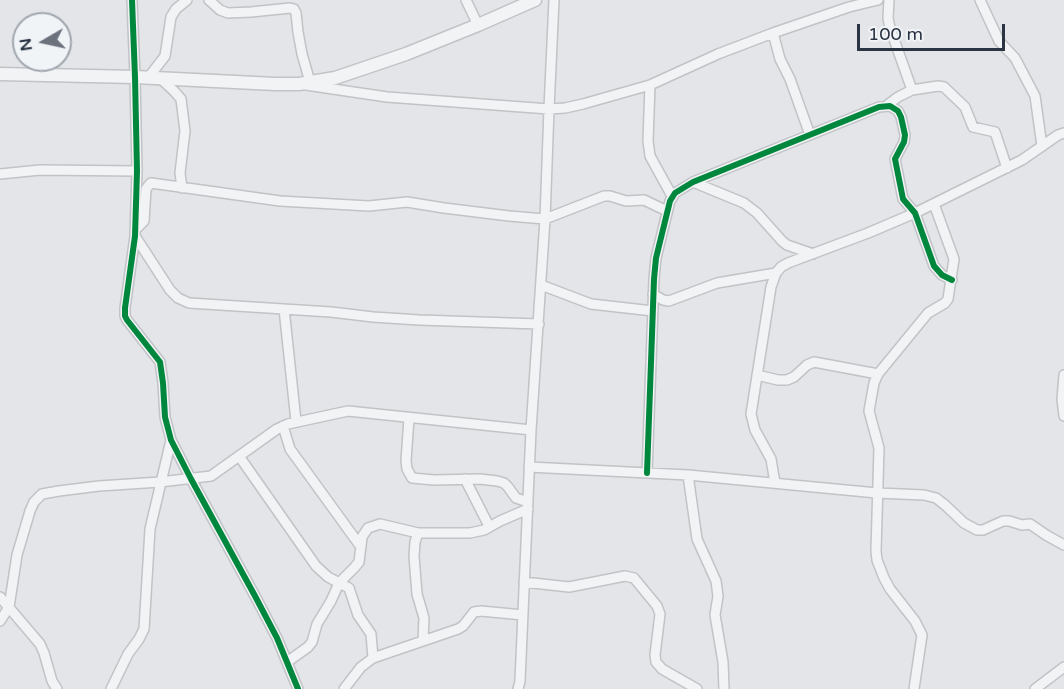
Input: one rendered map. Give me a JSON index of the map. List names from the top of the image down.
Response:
{
  "scale_bar": "100 m",
  "north": "left"
}
